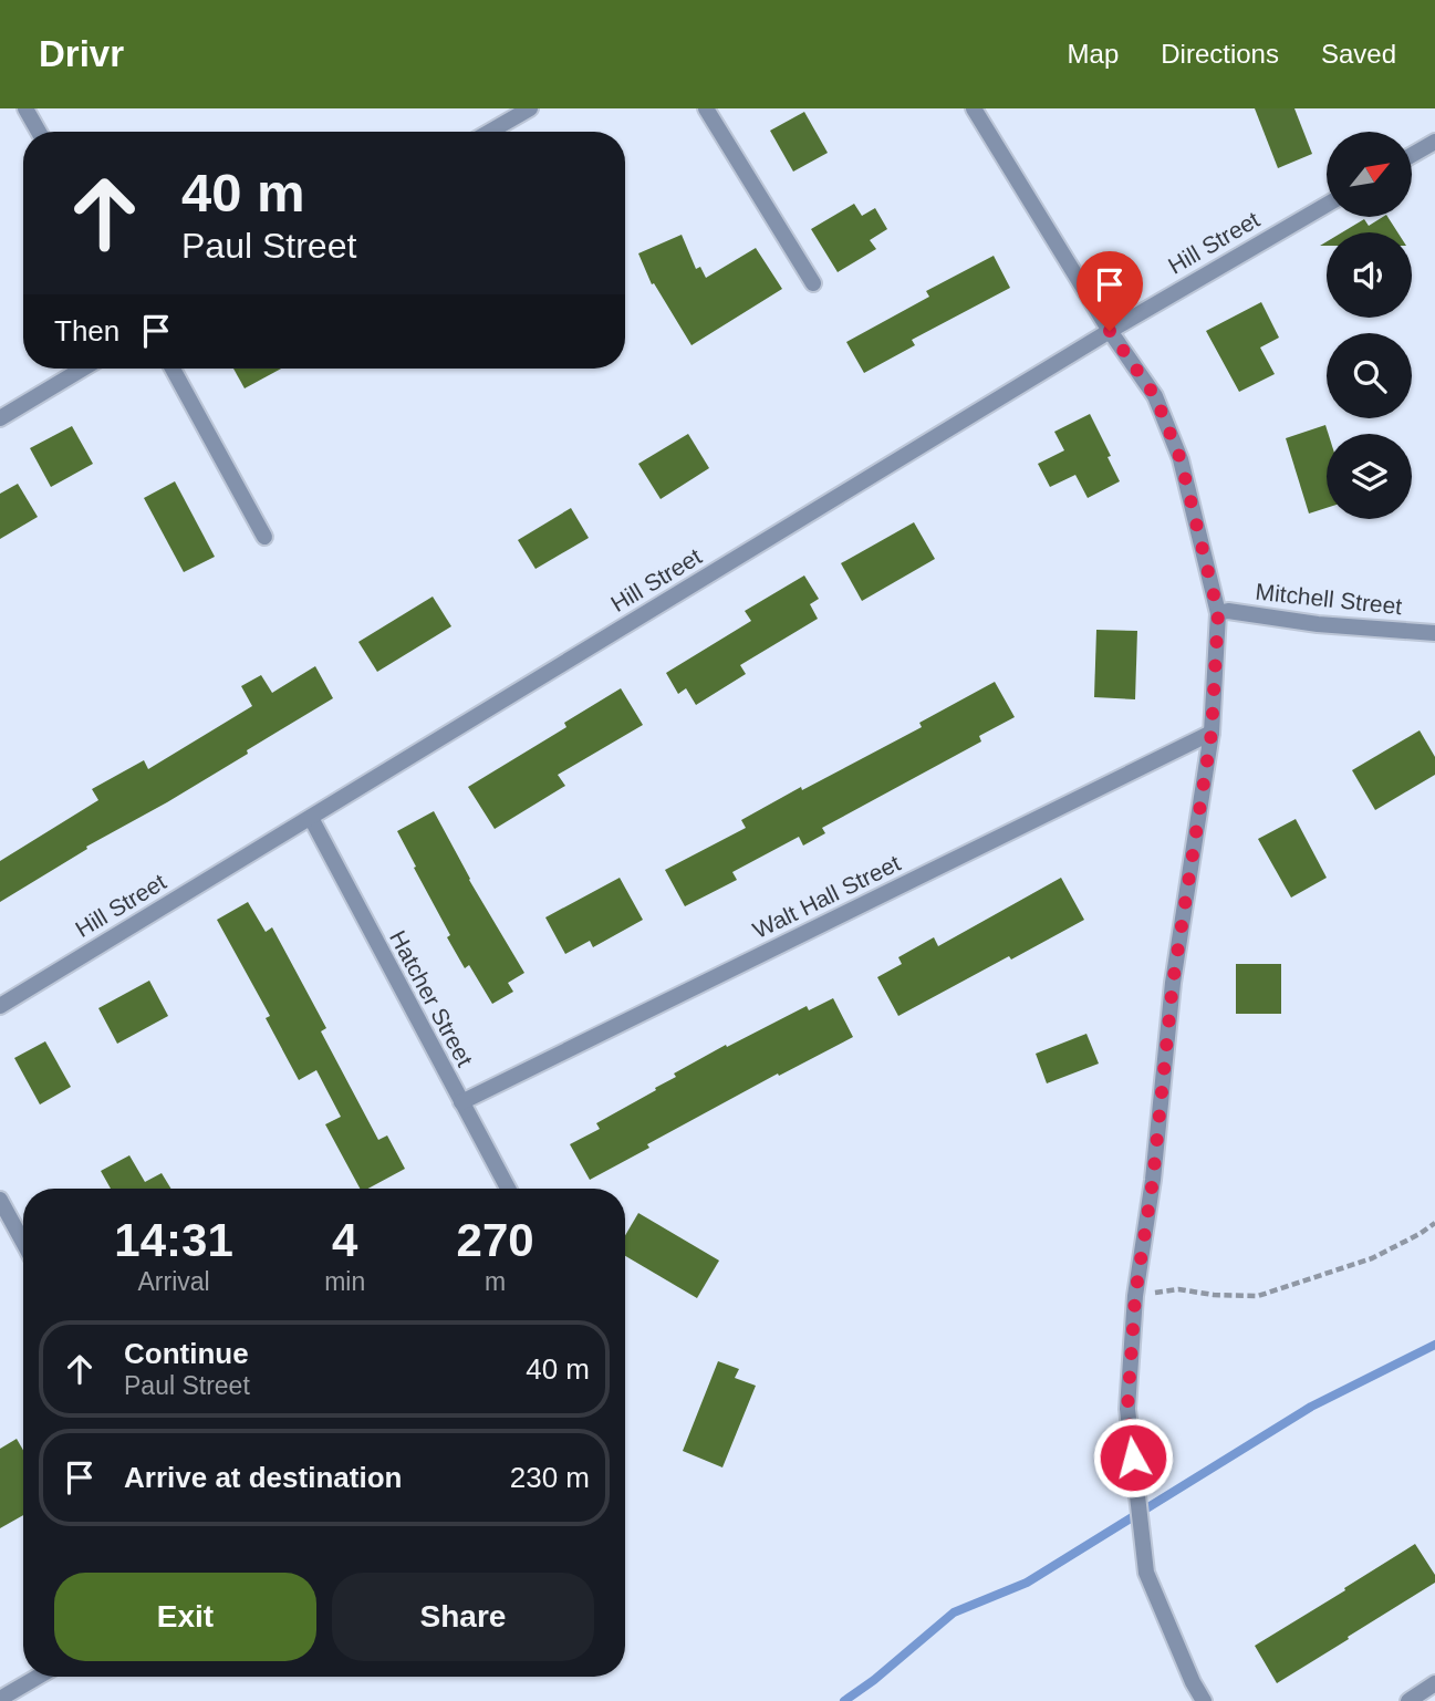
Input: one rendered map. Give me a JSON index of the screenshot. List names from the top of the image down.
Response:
{
  "streets": {
    "street": [
      "Hill Street",
      "Mitchell Street",
      "Walt Hall Street",
      "Hatcher Street"
    ]
  },
  "crossings": [
    ["Hill Street", "Hatcher Street"],
    ["Walt Hall Street", "Hatcher Street"]
  ],
  "north": "top right",
  "page": {
    "header": "Drivr",
    "nav": ["Map", "Directions", "Saved"],
    "turn": ["40 m", "Paul Street"],
    "then": "Then",
    "eta": [
      "14:31",
      "Arrival",
      "4",
      "min",
      "270",
      "m"
    ],
    "list": [
      {
        "name": "Continue",
        "note": "Paul Street",
        "value": "40 m"
      },
      {
        "name": "Arrive at destination",
        "value": "230 m"
      }
    ],
    "buttons": ["Exit", "Share"]
  }
}
